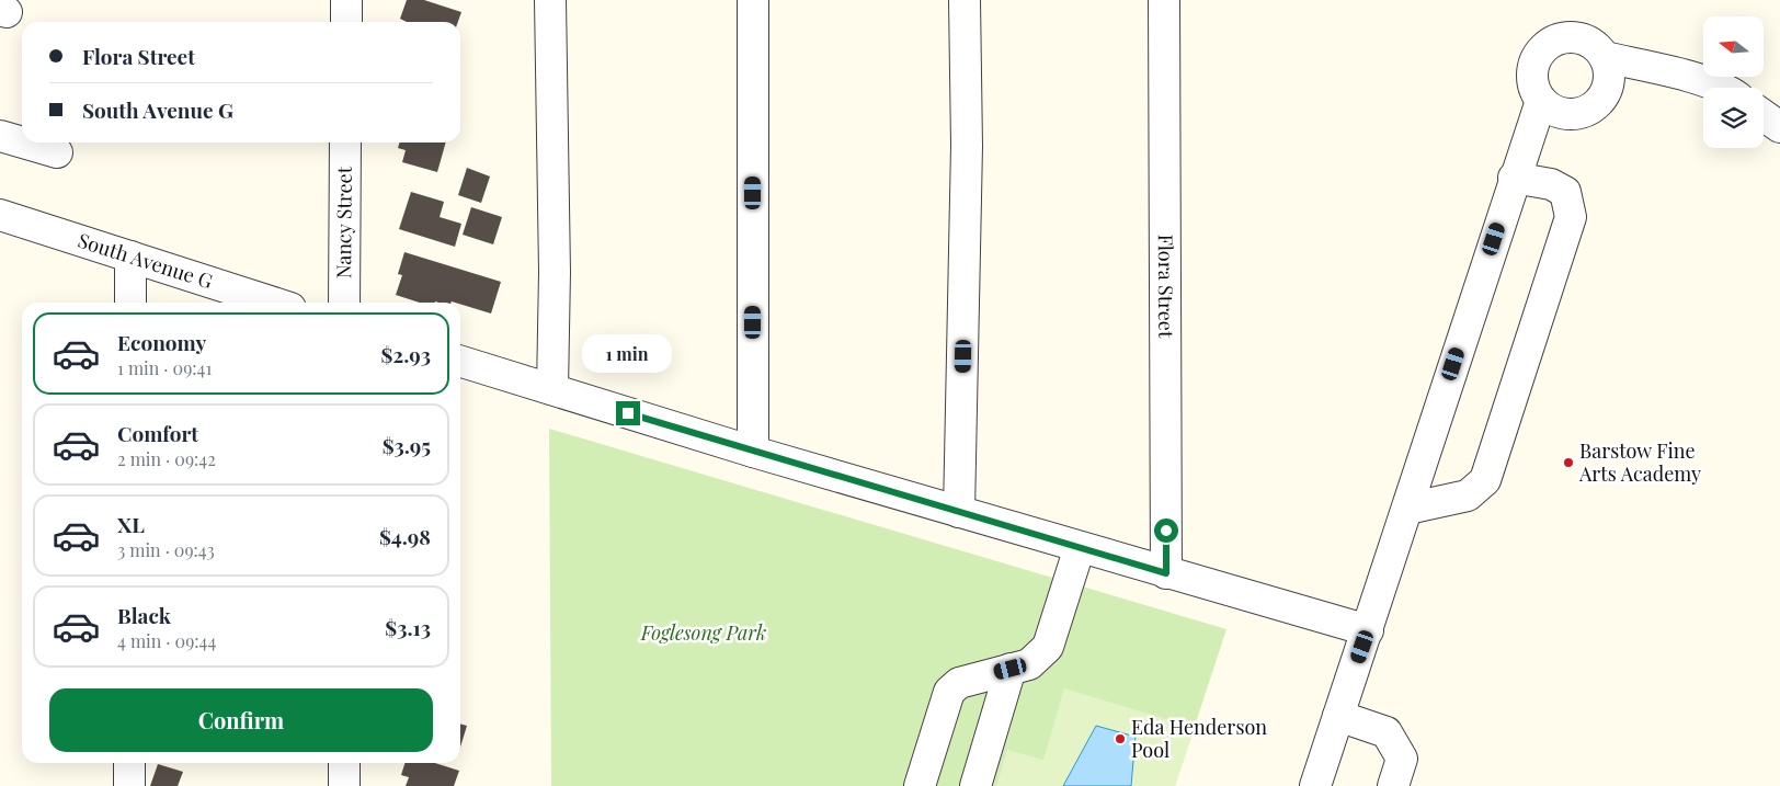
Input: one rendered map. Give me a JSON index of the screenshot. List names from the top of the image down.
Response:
{
  "streets": {
    "street": ["Nancy Street", "South Avenue G", "Flora Street"]
  },
  "parks": ["Foglesong Park"],
  "places": ["Barstow Fine Arts Academy", "Eda Henderson Pool"],
  "north": "left",
  "page": {
    "banner": ["Flora Street", "South Avenue G"],
    "list": [
      {
        "name": "Economy",
        "note": "1 min · 09:41",
        "value": "$2.93"
      },
      {
        "name": "Comfort",
        "note": "2 min · 09:42",
        "value": "$3.95"
      },
      {
        "name": "XL",
        "note": "3 min · 09:43",
        "value": "$4.98"
      },
      {
        "name": "Black",
        "note": "4 min · 09:44",
        "value": "$3.13"
      }
    ],
    "bubble": "1 min",
    "buttons": "Confirm"
  }
}
